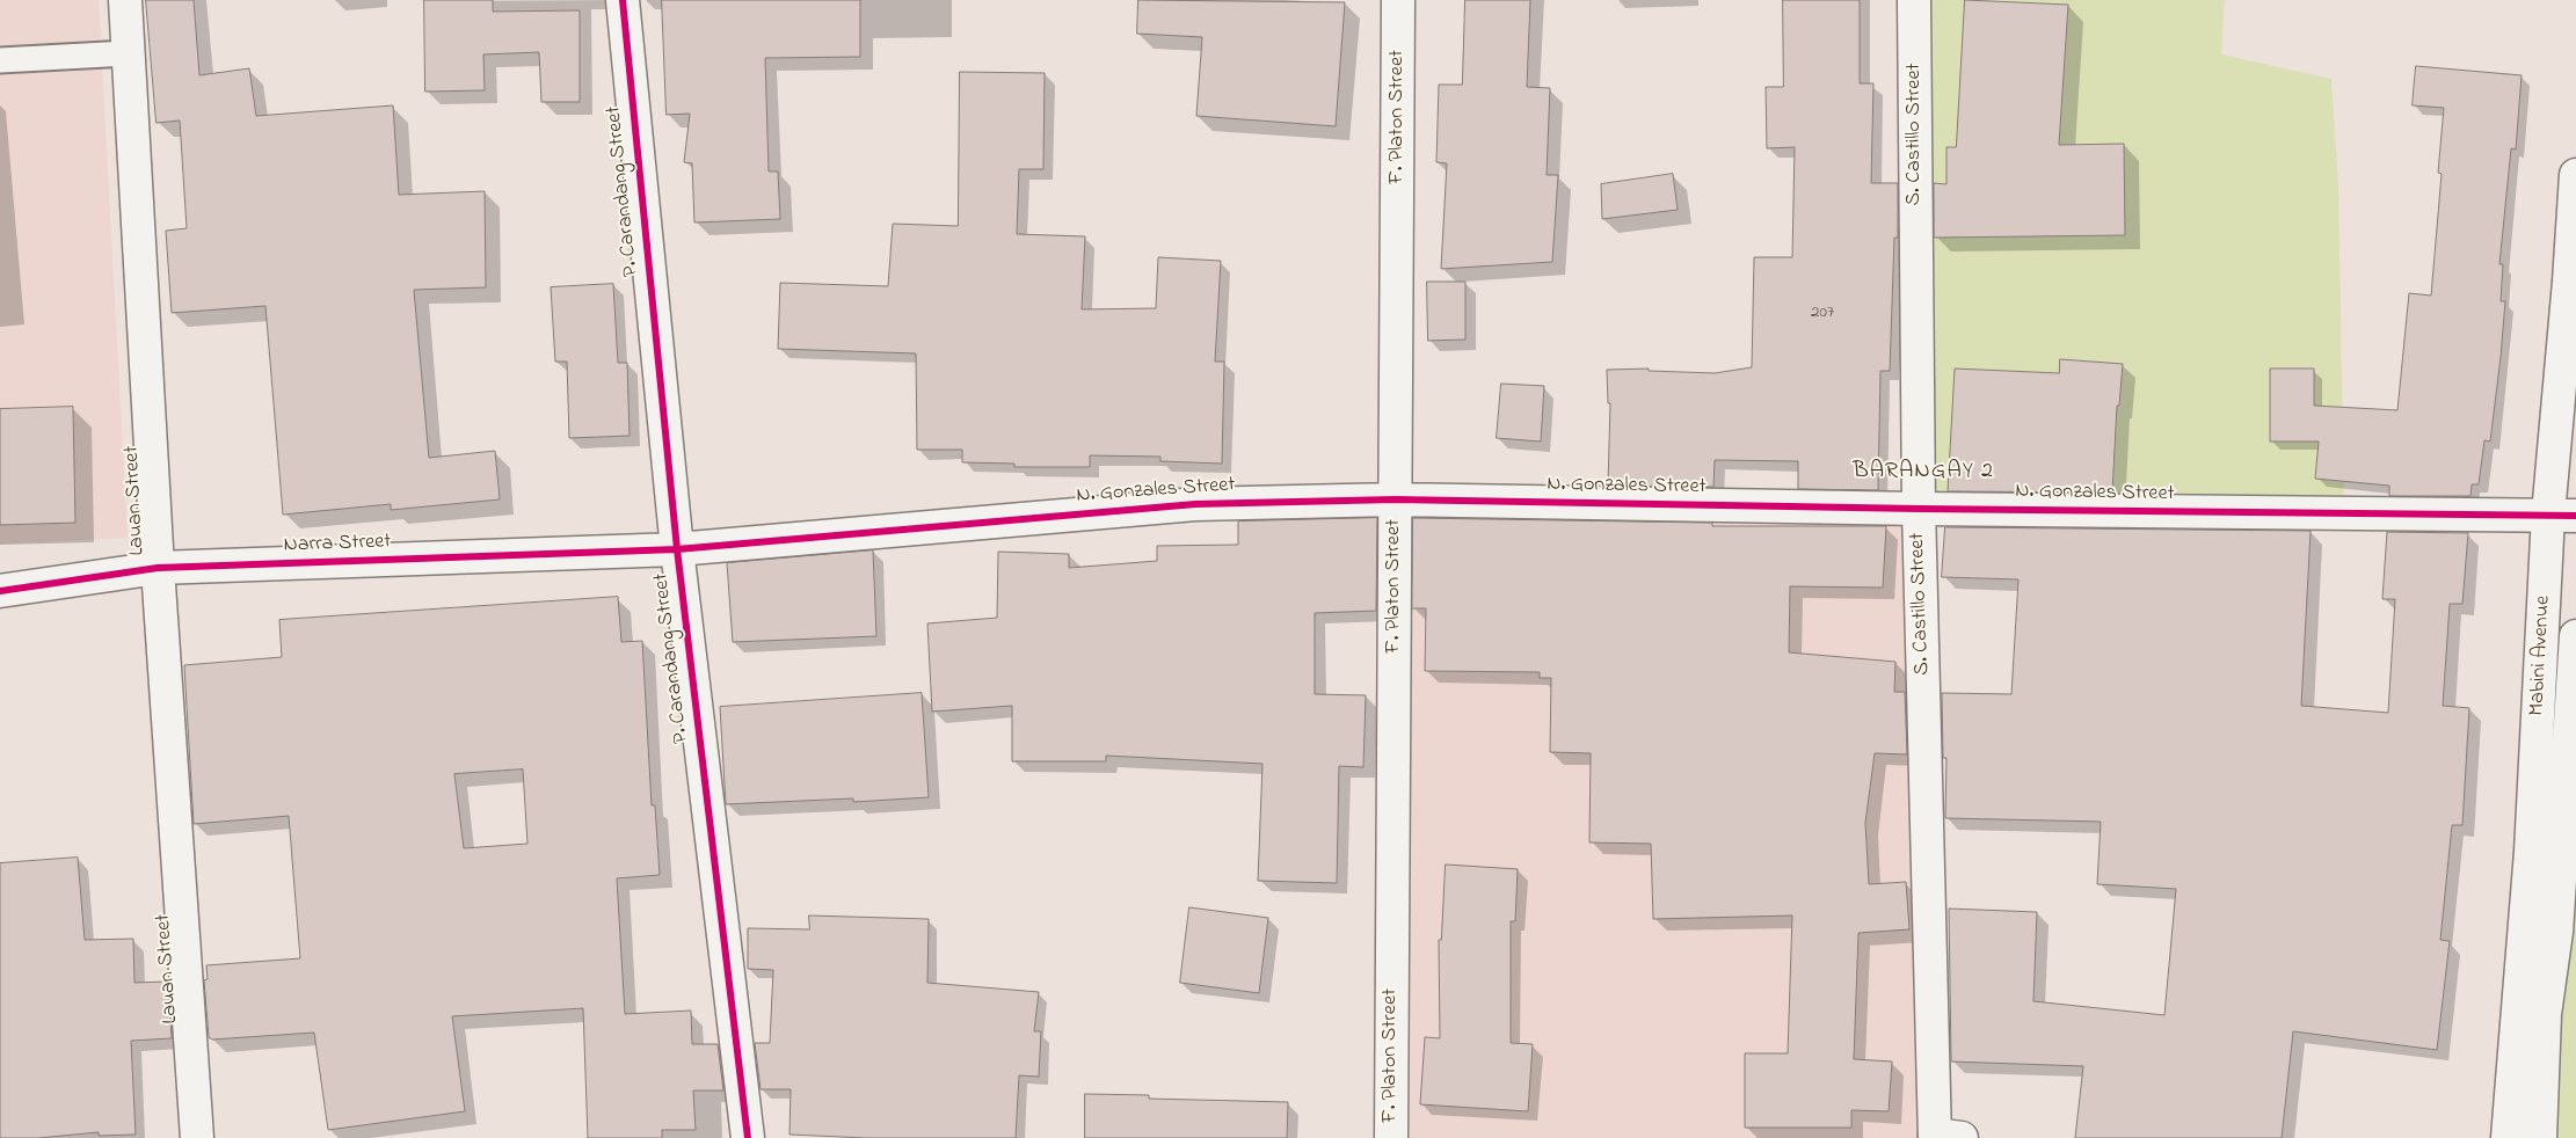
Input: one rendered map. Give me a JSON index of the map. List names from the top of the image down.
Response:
{
  "streets": {
    "street": [
      "F. Platon Street",
      "S. Castillo Street",
      "P. Carandang Street",
      "N. Gonzales Street",
      "Lauan Street",
      "Narra Street",
      "Mabini Avenue"
    ]
  },
  "crossings": [
    ["F. Platon Street", "N. Gonzales Street"],
    ["S. Castillo Street", "N. Gonzales Street"],
    ["P. Carandang Street", "N. Gonzales Street"],
    ["P. Carandang Street", "Narra Street"],
    ["N. Gonzales Street", "Narra Street"],
    ["N. Gonzales Street", "Mabini Avenue"],
    ["Lauan Street", "Narra Street"]
  ],
  "districts": ["BARANGAY 2"],
  "house_numbers": ["207"]
}
